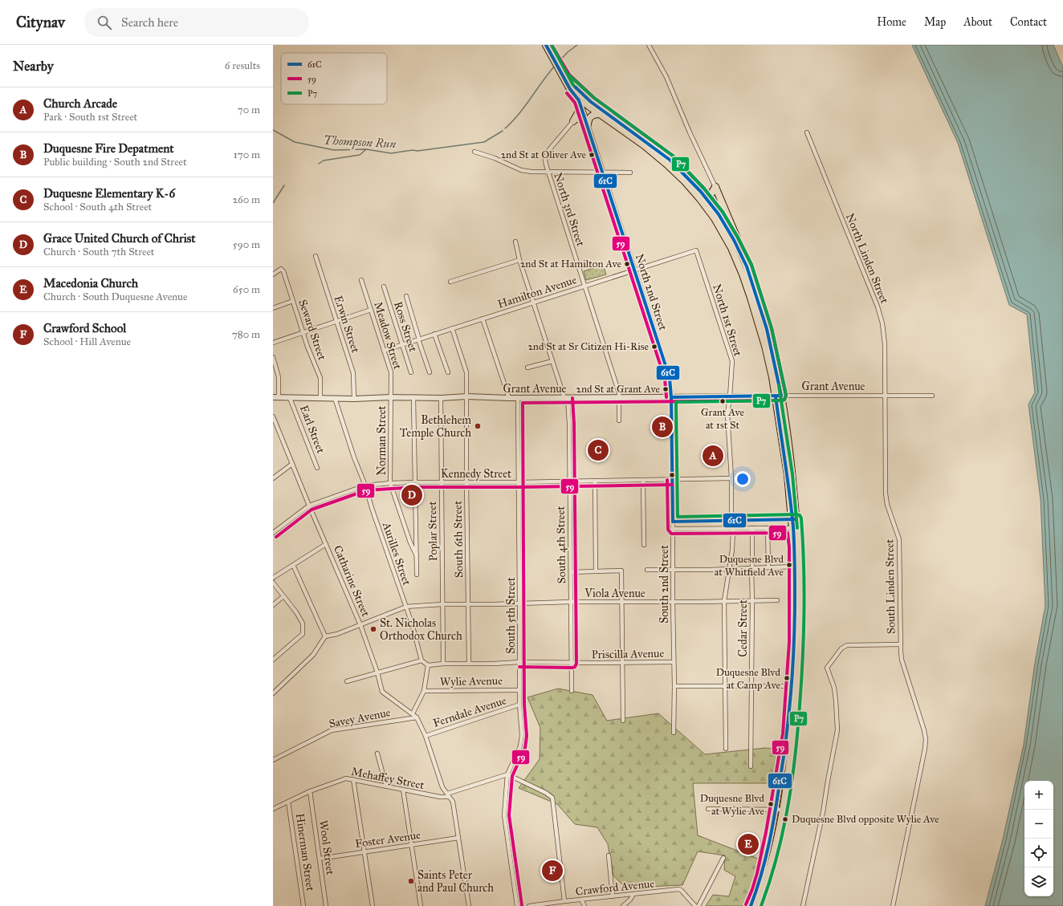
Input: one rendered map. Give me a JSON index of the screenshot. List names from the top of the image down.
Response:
{
  "streets": {
    "street": [
      "North 3rd Street",
      "North Linden Street",
      "Hamilton Avenue",
      "North 2nd Street",
      "North 1st Street",
      "Erwin Street",
      "Ross Street",
      "Seward Street",
      "Meadow Street",
      "Grant Avenue",
      "Earl Street",
      "Norman Street",
      "Kennedy Street",
      "Poplar Street",
      "South 6th Street",
      "South 4th Street",
      "Aurilles Street",
      "Catharine Street",
      "South 2nd Street",
      "South Linden Street",
      "Viola Avenue",
      "South 5th Street",
      "Cedar Street",
      "Priscilla Avenue",
      "Wylie Avenue",
      "Ferndale Avenue",
      "Savey Avenue",
      "Mehaffey Street",
      "Foster Avenue",
      "Wool Street",
      "Hinerman Street",
      "Crawford Avenue"
    ]
  },
  "crossings": [
    ["North 3rd Street", "Hamilton Avenue"],
    ["North 3rd Street", "Grant Avenue"],
    ["North Linden Street", "Grant Avenue"],
    ["North Linden Street", "South Linden Street"],
    ["Hamilton Avenue", "North 2nd Street"],
    ["Hamilton Avenue", "North 1st Street"],
    ["Hamilton Avenue", "Ross Street"],
    ["Hamilton Avenue", "Meadow Street"],
    ["Hamilton Avenue", "South 6th Street"],
    ["Hamilton Avenue", "South 4th Street"],
    ["North 2nd Street", "Grant Avenue"],
    ["North 2nd Street", "South 2nd Street"],
    ["North 1st Street", "Grant Avenue"],
    ["North 1st Street", "Kennedy Street"],
    ["North 1st Street", "Viola Avenue"],
    ["Erwin Street", "Grant Avenue"],
    ["Seward Street", "Grant Avenue"],
    ["Meadow Street", "Grant Avenue"],
    ["Meadow Street", "Norman Street"],
    ["Grant Avenue", "Earl Street"],
    ["Grant Avenue", "Norman Street"],
    ["Grant Avenue", "Poplar Street"],
    ["Grant Avenue", "South 6th Street"],
    ["Grant Avenue", "South 4th Street"],
    ["Grant Avenue", "Aurilles Street"],
    ["Grant Avenue", "South 2nd Street"],
    ["Grant Avenue", "South Linden Street"],
    ["Grant Avenue", "South 5th Street"],
    ["Norman Street", "Kennedy Street"],
    ["Kennedy Street", "Poplar Street"],
    ["Kennedy Street", "South 6th Street"],
    ["Kennedy Street", "South 4th Street"],
    ["Kennedy Street", "Aurilles Street"],
    ["Kennedy Street", "Catharine Street"],
    ["Kennedy Street", "South 2nd Street"],
    ["Kennedy Street", "South 5th Street"],
    ["Poplar Street", "Viola Avenue"],
    ["Poplar Street", "Priscilla Avenue"],
    ["South 6th Street", "Viola Avenue"],
    ["South 6th Street", "Priscilla Avenue"],
    ["South 4th Street", "Viola Avenue"],
    ["South 4th Street", "Priscilla Avenue"],
    ["Aurilles Street", "Viola Avenue"],
    ["Catharine Street", "Viola Avenue"],
    ["Catharine Street", "Ferndale Avenue"],
    ["Catharine Street", "Savey Avenue"],
    ["Catharine Street", "Mehaffey Street"],
    ["Catharine Street", "Foster Avenue"],
    ["South 2nd Street", "Viola Avenue"],
    ["South 2nd Street", "Priscilla Avenue"],
    ["Viola Avenue", "South 5th Street"],
    ["Viola Avenue", "Cedar Street"],
    ["South 5th Street", "Priscilla Avenue"],
    ["South 5th Street", "Wylie Avenue"],
    ["South 5th Street", "Ferndale Avenue"],
    ["Mehaffey Street", "Wool Street"],
    ["Mehaffey Street", "Hinerman Street"],
    ["Foster Avenue", "Wool Street"]
  ],
  "water": ["Thompson Run"],
  "places": [
    "2nd St at Oliver Ave",
    "2nd St at Hamilton Ave",
    "2nd St at Sr Citizen Hi-Rise",
    "2nd St at Grant Ave",
    "Grant Ave at 1st St",
    "Bethlehem Temple Church",
    "Duquesne Blvd at Whitfield Ave",
    "St. Nicholas Orthodox Church",
    "Duquesne Blvd at Camp Ave",
    "Duquesne Blvd at Wylie Ave",
    "Duquesne Blvd opposite Wylie Ave",
    "Saints Peter and Paul Church"
  ],
  "lines": ["transit line 61C", "transit line 59", "transit line P7"],
  "legend": ["61C", "59", "P7"],
  "page": {
    "header": "Citynav",
    "search": "Search here",
    "nav": [
      "Home",
      "Map",
      "About",
      "Contact"
    ],
    "heading": ["Nearby", "6 results"],
    "list": [
      {
        "mark": "A",
        "name": "Church Arcade",
        "note": "Park · South 1st Street",
        "value": "70 m"
      },
      {
        "mark": "B",
        "name": "Duquesne Fire Depatment",
        "note": "Public building · South 2nd Street",
        "value": "170 m"
      },
      {
        "mark": "C",
        "name": "Duquesne Elementary K-6",
        "note": "School · South 4th Street",
        "value": "260 m"
      },
      {
        "mark": "D",
        "name": "Grace United Church of Christ",
        "note": "Church · South 7th Street",
        "value": "590 m"
      },
      {
        "mark": "E",
        "name": "Macedonia Church",
        "note": "Church · South Duquesne Avenue",
        "value": "650 m"
      },
      {
        "mark": "F",
        "name": "Crawford School",
        "note": "School · Hill Avenue",
        "value": "780 m"
      }
    ],
    "pins": [
      "B",
      "C",
      "A",
      "D",
      "E",
      "F"
    ],
    "map_buttons": ["+", "−"]
  }
}
